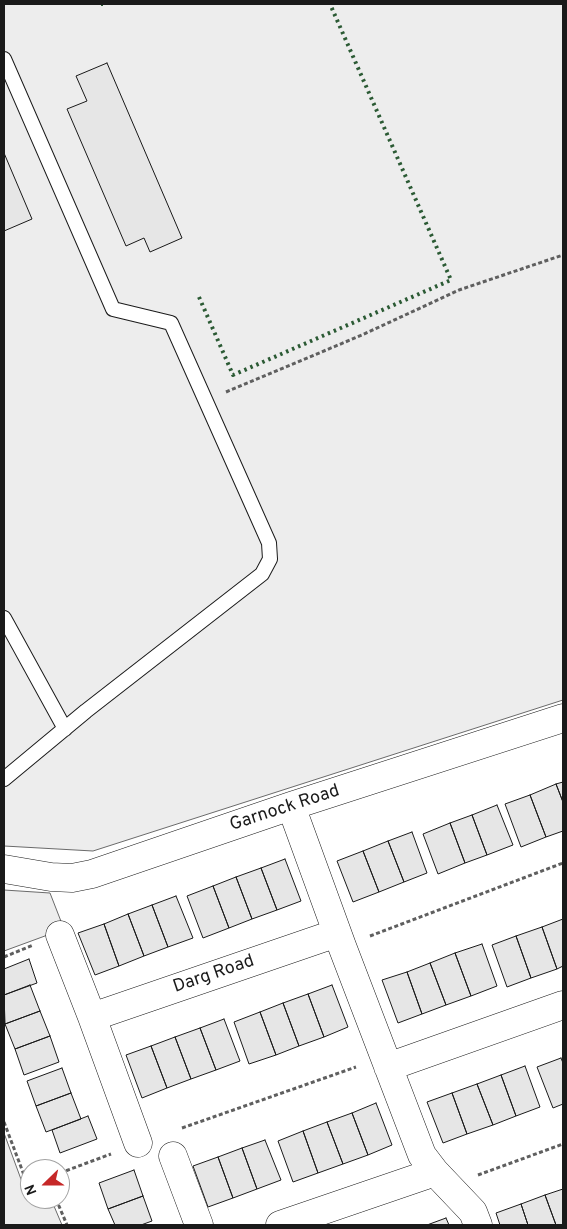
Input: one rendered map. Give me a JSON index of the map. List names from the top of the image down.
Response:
{
  "streets": {
    "street": ["Garnock Road", "Darg Road"]
  },
  "north": "left"
}
